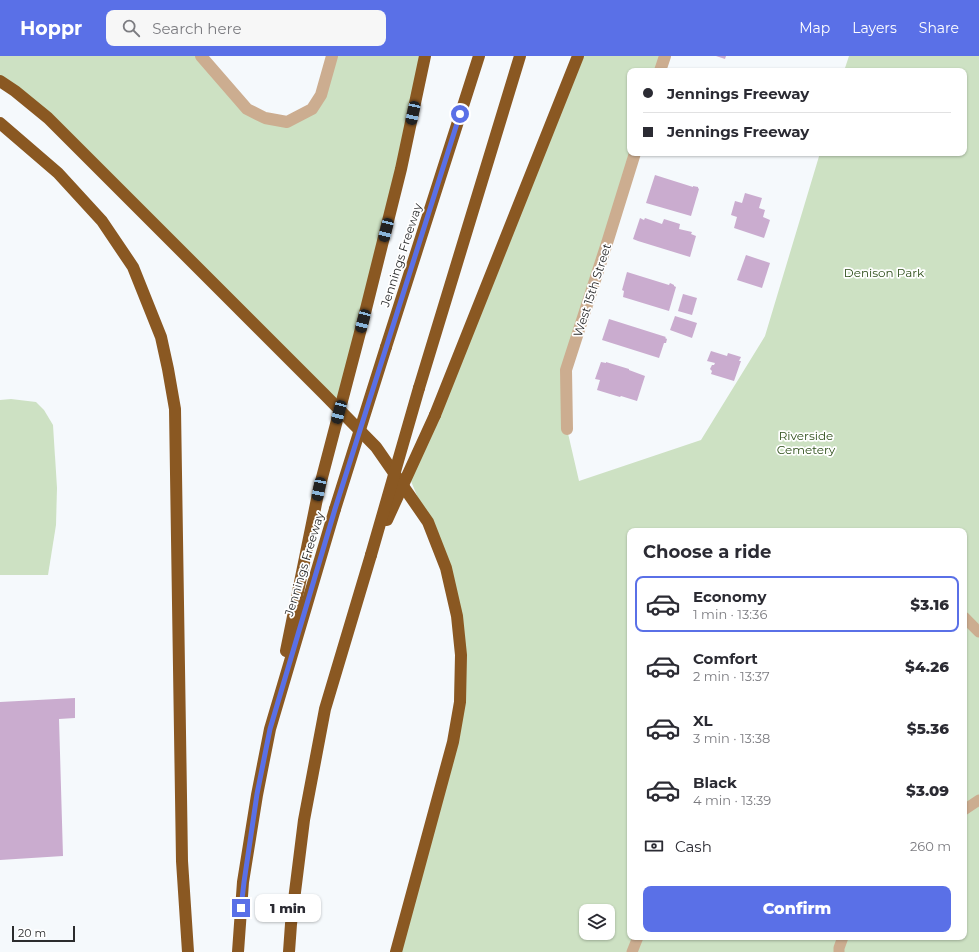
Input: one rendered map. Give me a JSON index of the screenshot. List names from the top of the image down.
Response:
{
  "streets": {
    "highway": ["Jennings Freeway"],
    "street": ["West 15th Street"]
  },
  "parks": ["Denison Park", "Riverside Cemetery"],
  "scale_bar": "20 m",
  "page": {
    "header": "Hoppr",
    "search": "Search here",
    "nav": ["Map", "Layers", "Share"],
    "banner": ["Jennings Freeway", "Jennings Freeway"],
    "heading": "Choose a ride",
    "list": [
      {
        "name": "Economy",
        "note": "1 min · 13:36",
        "value": "$3.16"
      },
      {
        "name": "Comfort",
        "note": "2 min · 13:37",
        "value": "$4.26"
      },
      {
        "name": "XL",
        "note": "3 min · 13:38",
        "value": "$5.36"
      },
      {
        "name": "Black",
        "note": "4 min · 13:39",
        "value": "$3.09"
      }
    ],
    "pay": ["Cash", "260 m"],
    "buttons": "Confirm",
    "bubble": "1 min",
    "scale": "20 m"
  }
}
